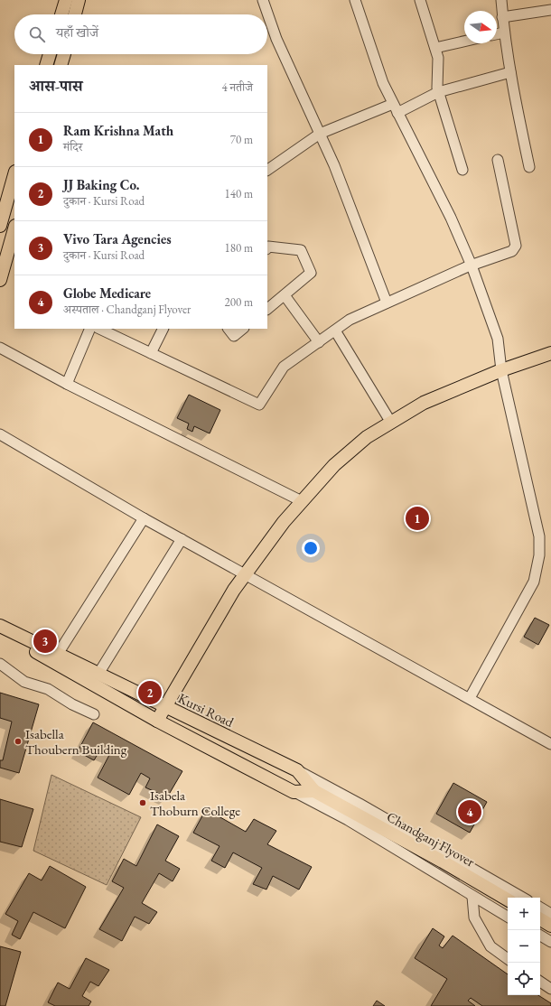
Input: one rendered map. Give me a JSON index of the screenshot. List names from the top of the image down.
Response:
{
  "streets": {
    "main road": ["Kursi Road", "Chandganj Flyover"]
  },
  "crossings": [
    ["Kursi Road", "Chandganj Flyover"]
  ],
  "places": ["Isabella Thoubern Building", "Isabela Thoburn College"],
  "north": "right",
  "page": {
    "search": "यहाँ खोजें",
    "heading": ["आस-पास", "4 नतीजे"],
    "list": [
      {
        "mark": "1",
        "name": "Ram Krishna Math",
        "note": "मंदिर",
        "value": "70 m"
      },
      {
        "mark": "2",
        "name": "JJ Baking Co.",
        "note": "दुकान · Kursi Road",
        "value": "140 m"
      },
      {
        "mark": "3",
        "name": "Vivo Tara Agencies",
        "note": "दुकान · Kursi Road",
        "value": "180 m"
      },
      {
        "mark": "4",
        "name": "Globe Medicare",
        "note": "अस्पताल · Chandganj Flyover",
        "value": "200 m"
      }
    ],
    "pins": [
      "1",
      "3",
      "2",
      "4"
    ],
    "map_buttons": ["+", "−"]
  }
}
